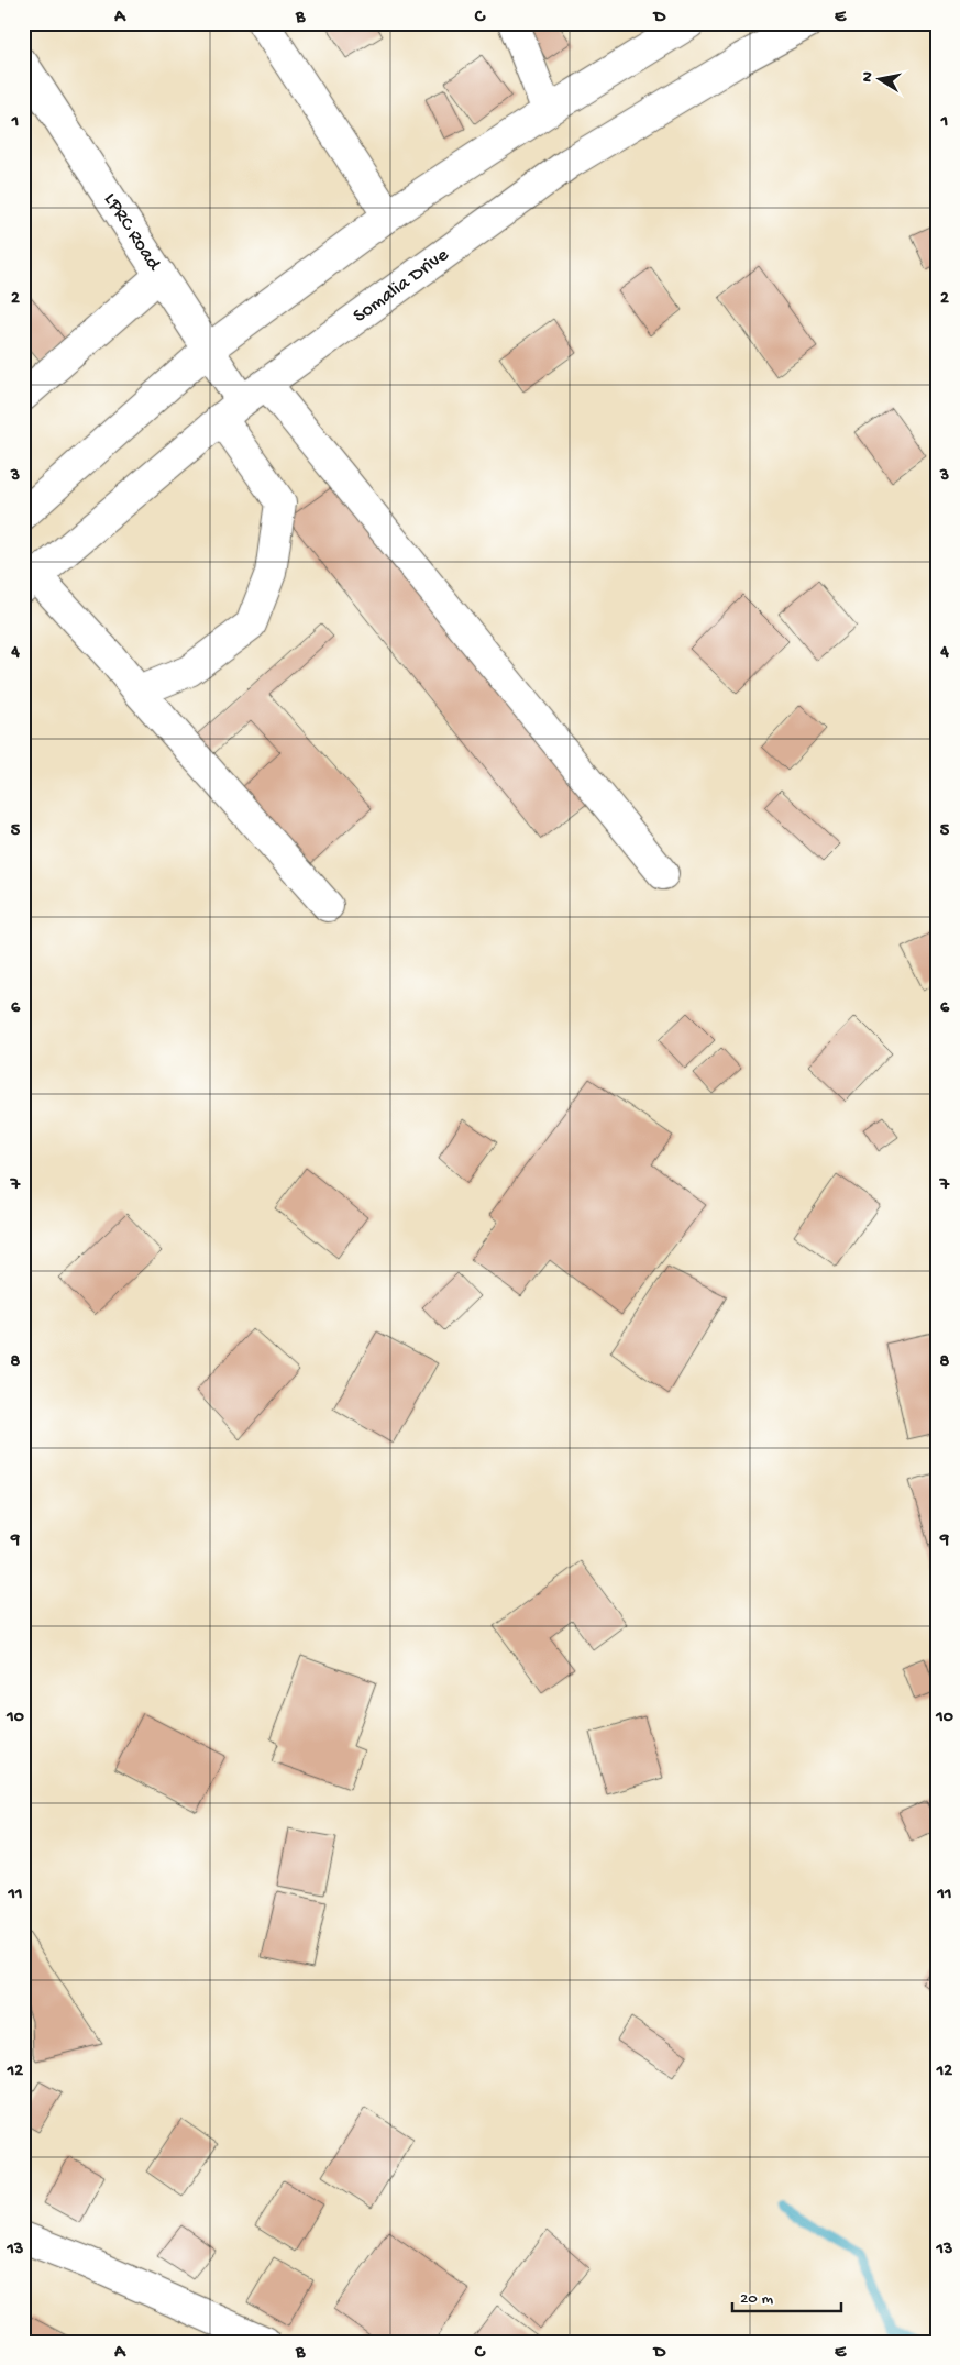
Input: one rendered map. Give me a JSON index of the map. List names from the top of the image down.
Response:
{
  "streets": {
    "main road": ["LPRC Road", "Somalia Drive"]
  },
  "crossings": [
    ["LPRC Road", "Somalia Drive"]
  ],
  "scale_bar": "20 m",
  "north": "left",
  "grid": {
    "columns": [
      "A",
      "B",
      "C",
      "D",
      "E"
    ],
    "rows": [
      "1",
      "2",
      "3",
      "4",
      "5",
      "6",
      "7",
      "8",
      "9",
      "10",
      "11",
      "12",
      "13"
    ]
  }
}
